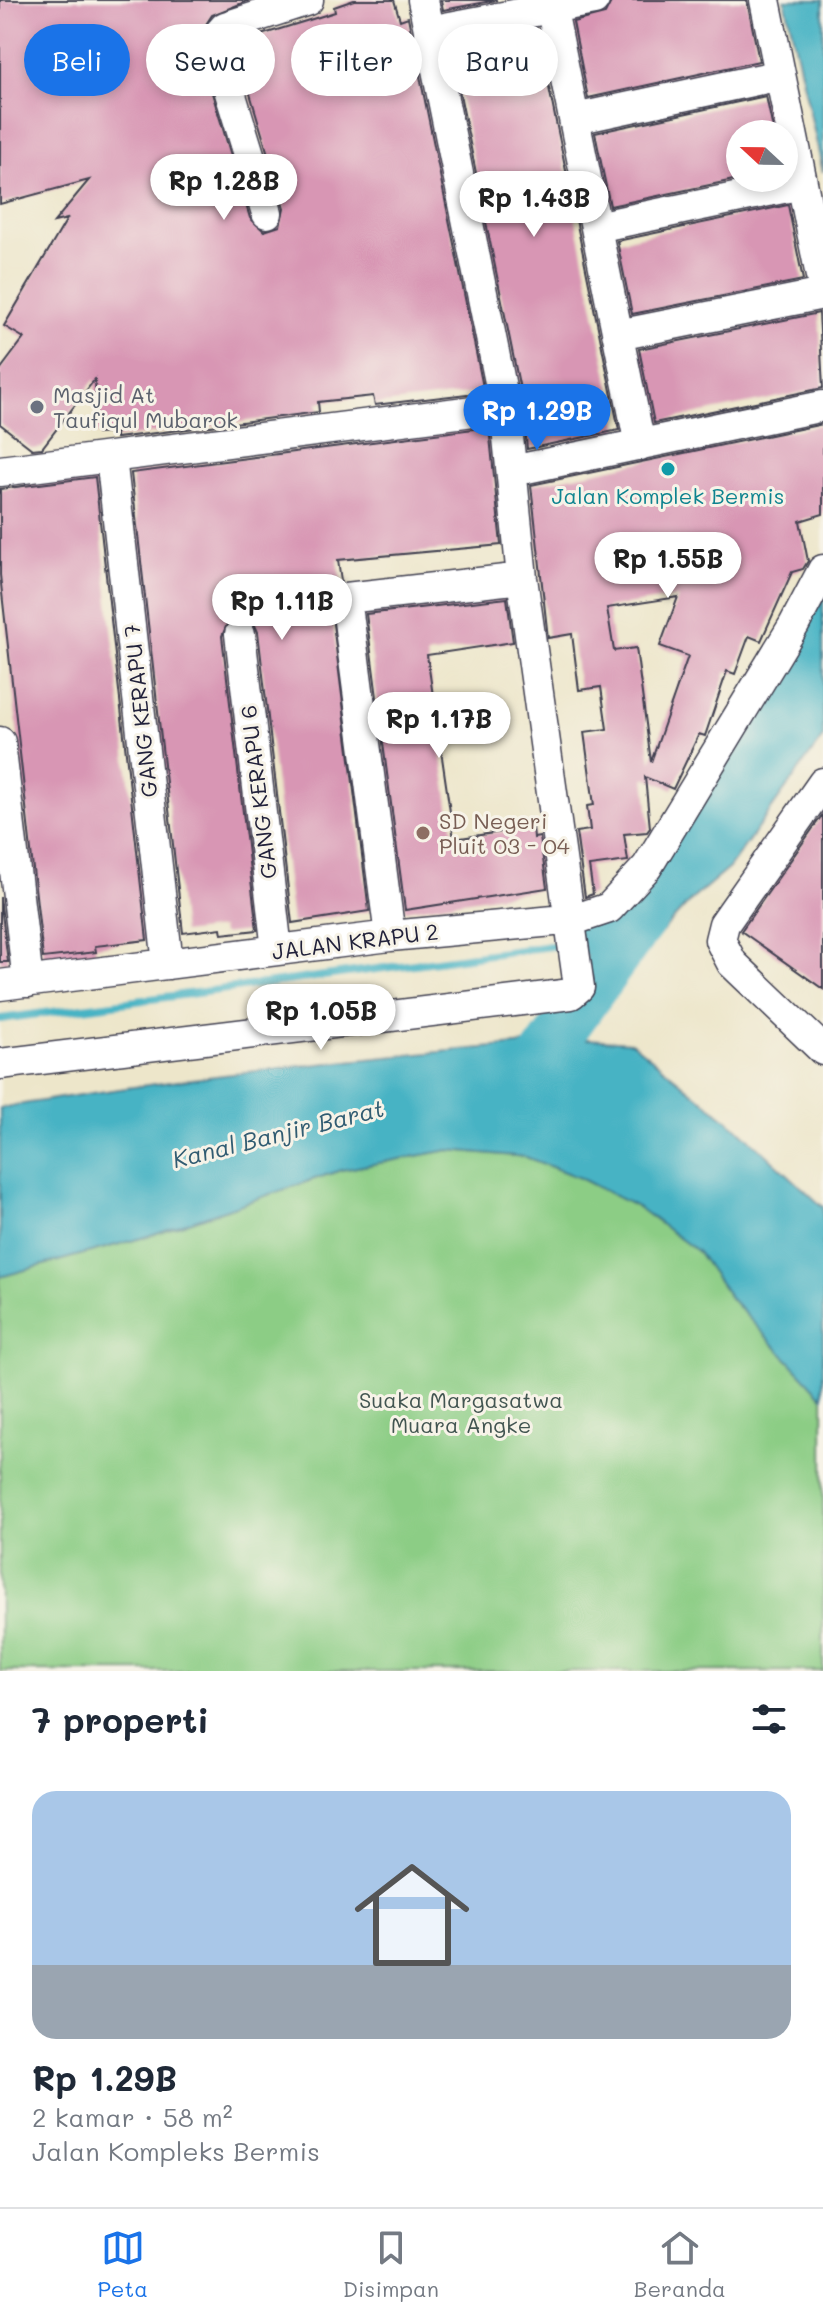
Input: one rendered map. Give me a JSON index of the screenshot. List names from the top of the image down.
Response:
{
  "streets": {
    "street": ["GANG KERAPU 7", "GANG KERAPU 6", "JALAN KRAPU 2"]
  },
  "crossings": [
    ["GANG KERAPU 7", "JALAN KRAPU 2"],
    ["GANG KERAPU 6", "JALAN KRAPU 2"]
  ],
  "water": ["Kanal Banjir Barat"],
  "parks": ["Suaka Margasatwa Muara Angke"],
  "places": ["Masjid At Taufiqul Mubarok", "Jalan Komplek Bermis", "SD Negeri Pluit 03 - 04"],
  "north": "left",
  "page": {
    "chip": [
      "Beli",
      "Sewa",
      "Filter",
      "Baru"
    ],
    "price": [
      "Rp 1.28B",
      "Rp 1.43B",
      "Rp 1.29B",
      "Rp 1.55B",
      "Rp 1.11B",
      "Rp 1.17B",
      "Rp 1.05B"
    ],
    "heading": "7 properti",
    "list": [
      {
        "name": "Rp 1.29B",
        "note": "2 kamar · 58 m² · Jalan Kompleks Bermis"
      }
    ],
    "tabs": ["Peta", "Disimpan", "Beranda"]
  }
}
